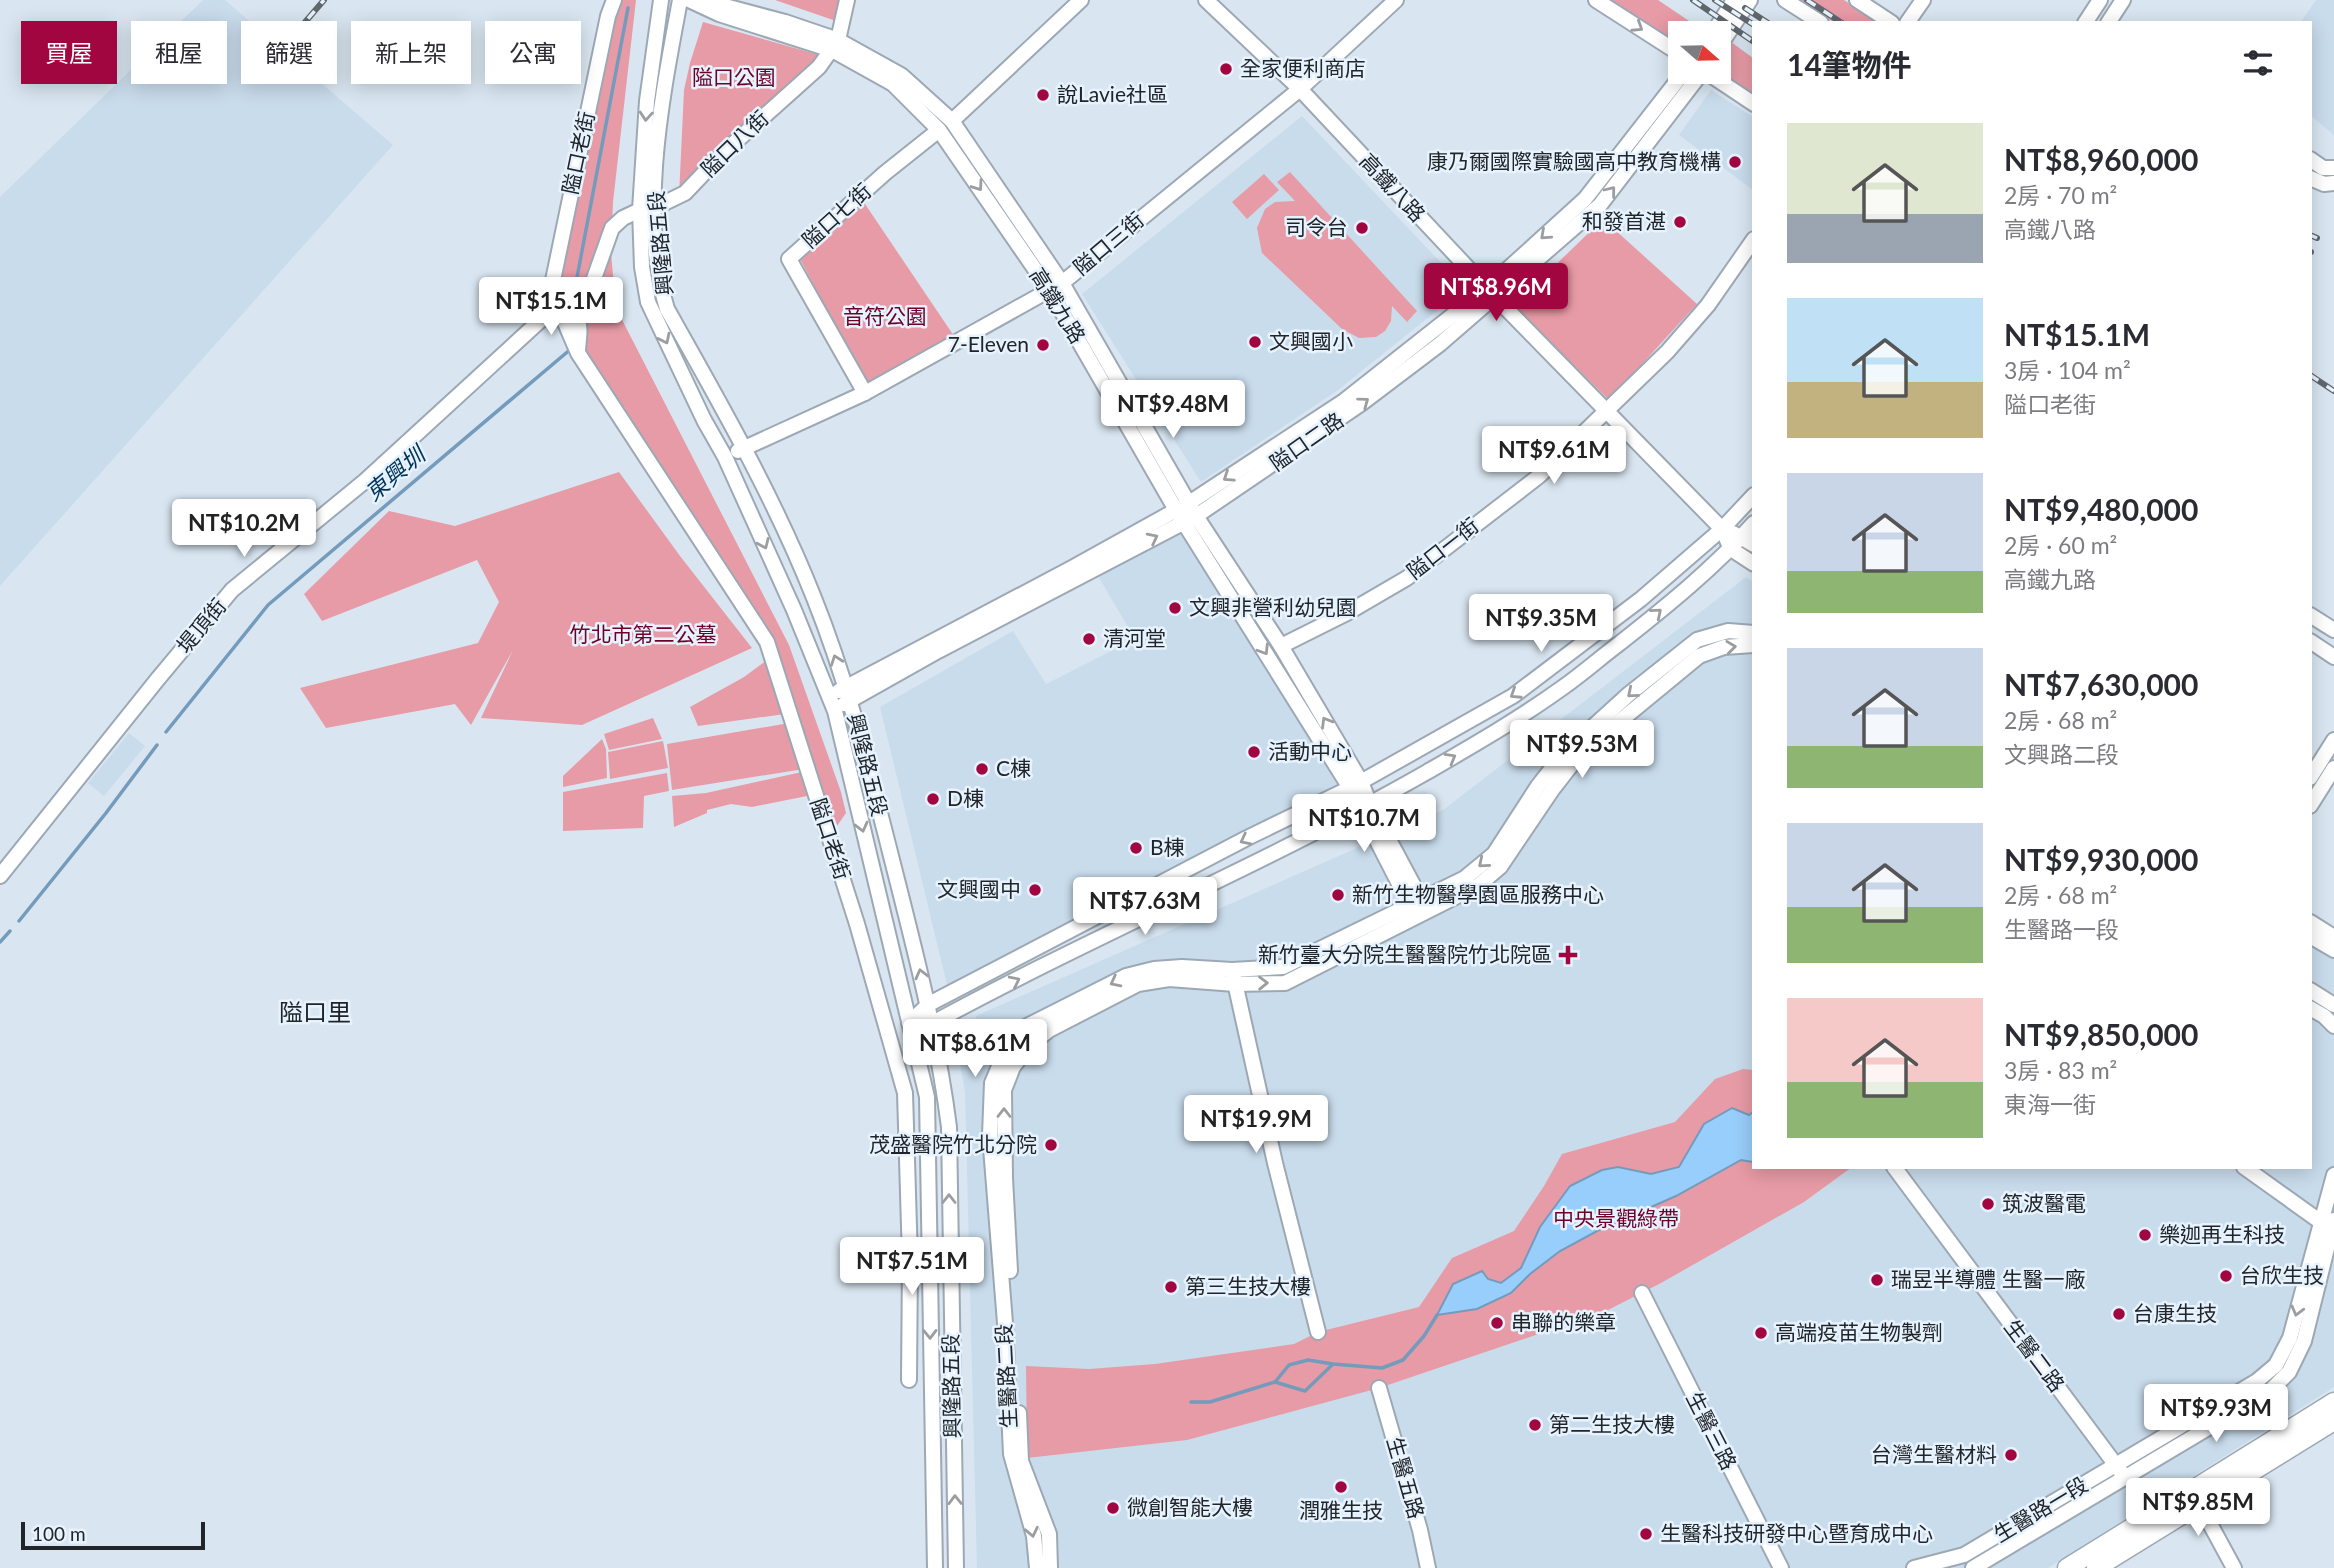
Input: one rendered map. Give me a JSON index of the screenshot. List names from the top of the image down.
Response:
{
  "streets": {
    "street": [
      "隘口八街",
      "隘口老街",
      "高鐵八路",
      "隘口七街",
      "興隆路五段",
      "隘口三街",
      "高鐵九路",
      "隘口二路",
      "隘口一街",
      "堤頂街",
      "生醫二路",
      "生醫路二段",
      "生醫三路",
      "生醫五路",
      "生醫路一段"
    ]
  },
  "crossings": [
    ["隘口八街", "興隆路五段"],
    ["隘口八街", "高鐵九路"],
    ["隘口老街", "堤頂街"],
    ["高鐵八路", "隘口三街"],
    ["高鐵八路", "隘口二路"],
    ["高鐵八路", "隘口一街"],
    ["隘口七街", "隘口三街"],
    ["隘口七街", "高鐵九路"],
    ["興隆路五段", "隘口三街"],
    ["興隆路五段", "隘口二路"],
    ["隘口三街", "高鐵九路"],
    ["高鐵九路", "隘口二路"],
    ["高鐵九路", "隘口一街"],
    ["高鐵九路", "生醫路二段"],
    ["生醫二路", "生醫路一段"]
  ],
  "districts": ["隘口里"],
  "water": ["東興圳"],
  "parks": [
    "隘口公園",
    "音符公園",
    "竹北市第二公墓",
    "中央景觀綠帶"
  ],
  "places": {
    "other": [
      "全家便利商店",
      "說Lavie社區",
      "康乃爾國際實驗國高中教育機構",
      "和發首湛",
      "司令台",
      "文興國小",
      "7-Eleven",
      "文興非營利幼兒園",
      "清河堂",
      "活動中心",
      "C棟",
      "D棟",
      "B棟",
      "文興國中",
      "新竹生物醫學園區服務中心",
      "茂盛醫院竹北分院",
      "筑波醫電",
      "樂迦再生科技",
      "台欣生技",
      "瑞昱半導體 生醫一廠",
      "第三生技大樓",
      "台康生技",
      "串聯的樂章",
      "高端疫苗生物製劑",
      "第二生技大樓",
      "台灣生醫材料",
      "潤雅生技",
      "微創智能大樓",
      "生醫科技研發中心暨育成中心"
    ],
    "health": ["新竹臺大分院生醫醫院竹北院區"]
  },
  "scale_bar": "100 m",
  "north": "right",
  "page": {
    "chip": [
      "買屋",
      "租屋",
      "篩選",
      "新上架",
      "公寓"
    ],
    "heading": "14筆物件",
    "list": [
      {
        "name": "NT$8,960,000",
        "note": "2房 · 70 m² · 高鐵八路"
      },
      {
        "name": "NT$15.1M",
        "note": "3房 · 104 m² · 隘口老街"
      },
      {
        "name": "NT$9,480,000",
        "note": "2房 · 60 m² · 高鐵九路"
      },
      {
        "name": "NT$7,630,000",
        "note": "2房 · 68 m² · 文興路二段"
      },
      {
        "name": "NT$9,930,000",
        "note": "2房 · 68 m² · 生醫路一段"
      },
      {
        "name": "NT$9,850,000",
        "note": "3房 · 83 m² · 東海一街"
      }
    ],
    "price": [
      "NT$8.96M",
      "NT$15.1M",
      "NT$9.48M",
      "NT$9.61M",
      "NT$10.2M",
      "NT$9.35M",
      "NT$9.53M",
      "NT$10.7M",
      "NT$7.63M",
      "NT$8.61M",
      "NT$19.9M",
      "NT$7.51M",
      "NT$9.93M",
      "NT$9.85M"
    ],
    "scale": "100 m"
  }
}
